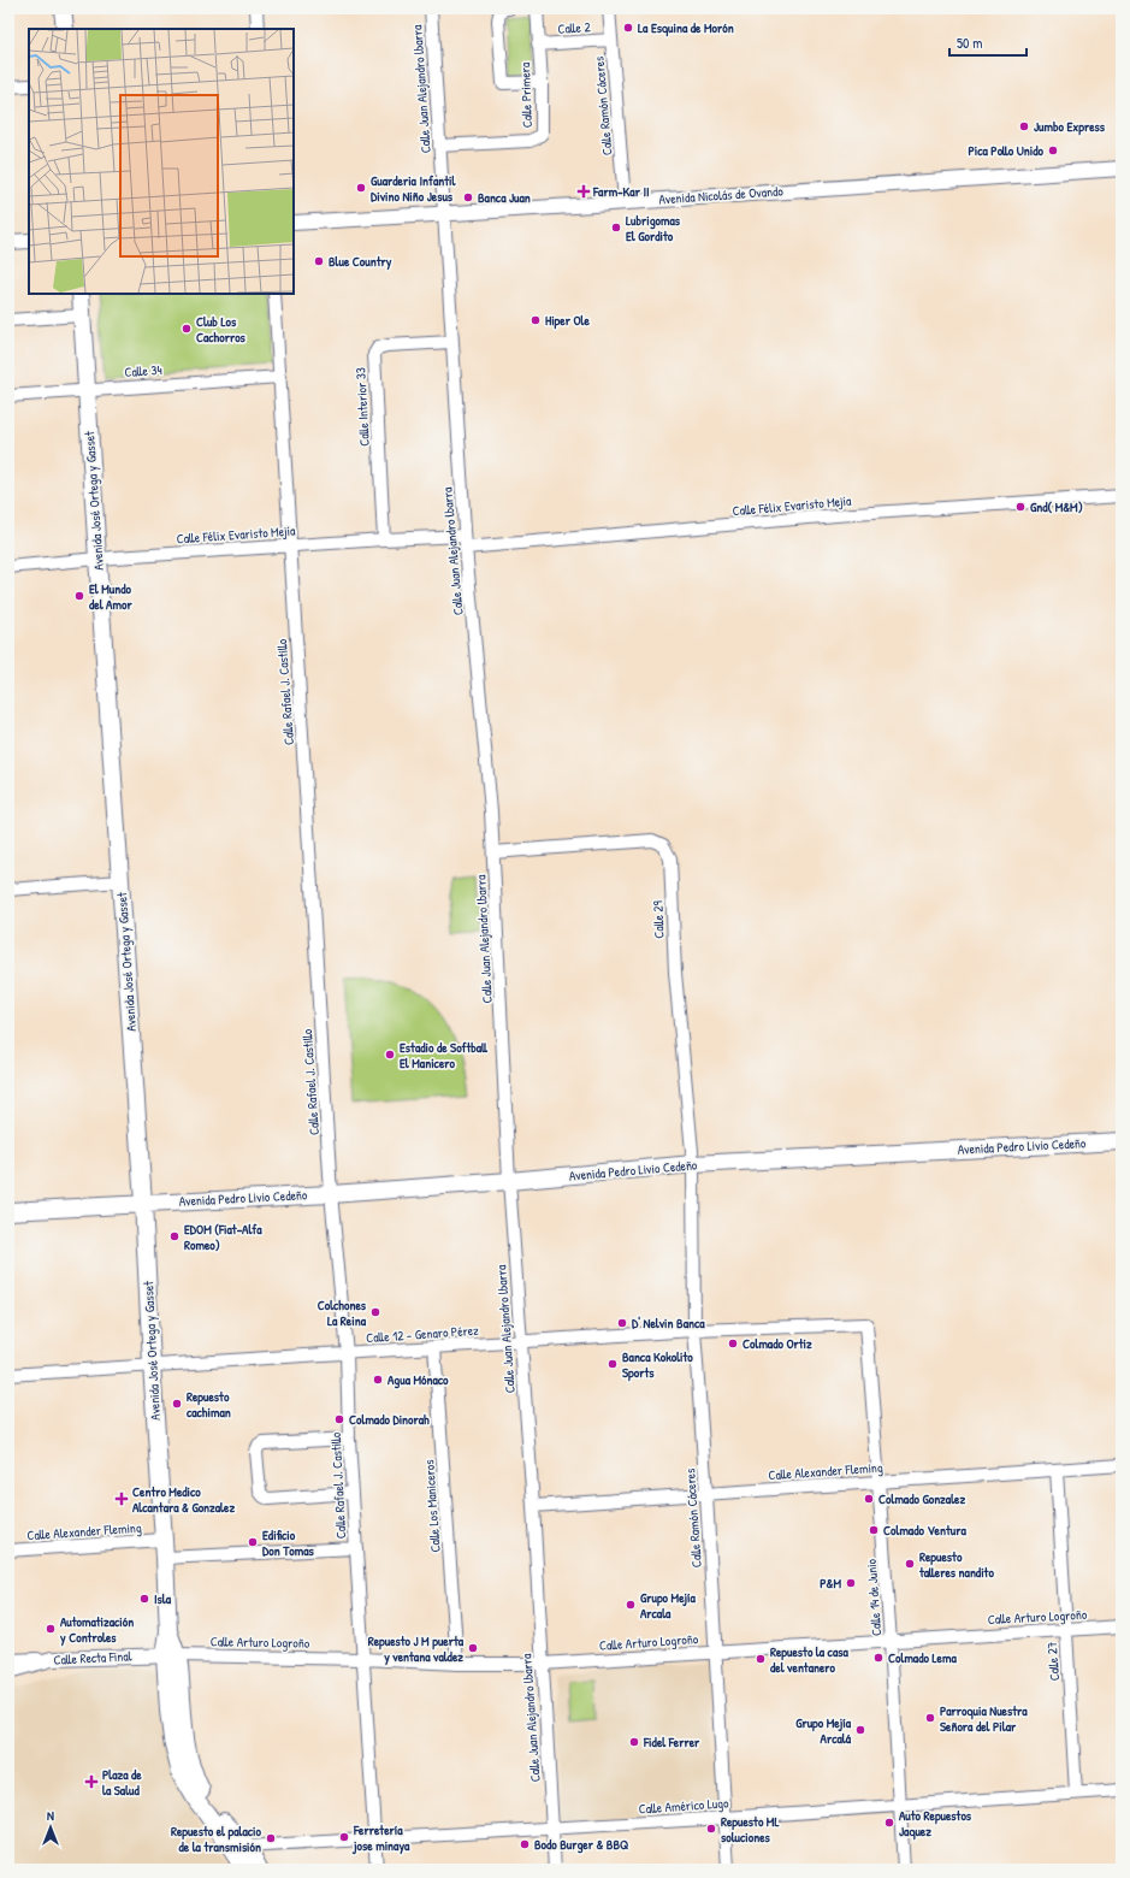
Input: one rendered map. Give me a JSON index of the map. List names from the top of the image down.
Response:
{
  "streets": {
    "main road": ["Avenida José Ortega y Gasset", "Avenida Pedro Livio Cedeño"],
    "street": [
      "Calle 2",
      "Calle Juan Alejandro lbarra",
      "Calle Primera",
      "Calle Ramón Cáceres",
      "Avenida Nicolás de Ovando",
      "Calle 34",
      "Calle Interior 33",
      "Calle Félix Evaristo Mejía",
      "Calle Rafael J. Castillo",
      "Calle 29",
      "Calle 12 - Genaro Pérez",
      "Calle Alexander Fleming",
      "Calle Los Maniceros",
      "Calle 14 de Junio",
      "Calle Arturo Logroño",
      "Calle Recta Final",
      "Calle 27",
      "Calle Américo Lugo"
    ]
  },
  "crossings": [
    ["Calle 2", "Calle Primera"],
    ["Calle 2", "Calle Ramón Cáceres"],
    ["Calle Juan Alejandro lbarra", "Calle Primera"],
    ["Calle Juan Alejandro lbarra", "Avenida Nicolás de Ovando"],
    ["Calle Juan Alejandro lbarra", "Calle Interior 33"],
    ["Calle Juan Alejandro lbarra", "Calle Félix Evaristo Mejía"],
    ["Calle Juan Alejandro lbarra", "Calle 29"],
    ["Calle Juan Alejandro lbarra", "Avenida Pedro Livio Cedeño"],
    ["Calle Juan Alejandro lbarra", "Calle 12 - Genaro Pérez"],
    ["Calle Juan Alejandro lbarra", "Calle Alexander Fleming"],
    ["Calle Juan Alejandro lbarra", "Calle Arturo Logroño"],
    ["Calle Juan Alejandro lbarra", "Calle Américo Lugo"],
    ["Calle Ramón Cáceres", "Avenida Nicolás de Ovando"],
    ["Calle Ramón Cáceres", "Calle 29"],
    ["Calle Ramón Cáceres", "Avenida Pedro Livio Cedeño"],
    ["Calle Ramón Cáceres", "Calle 12 - Genaro Pérez"],
    ["Calle Ramón Cáceres", "Calle Alexander Fleming"],
    ["Calle Ramón Cáceres", "Calle Arturo Logroño"],
    ["Calle Ramón Cáceres", "Calle Américo Lugo"],
    ["Calle 34", "Avenida José Ortega y Gasset"],
    ["Calle 34", "Calle Rafael J. Castillo"],
    ["Calle Interior 33", "Calle Félix Evaristo Mejía"],
    ["Avenida José Ortega y Gasset", "Calle Félix Evaristo Mejía"],
    ["Avenida José Ortega y Gasset", "Avenida Pedro Livio Cedeño"],
    ["Avenida José Ortega y Gasset", "Calle 12 - Genaro Pérez"],
    ["Avenida José Ortega y Gasset", "Calle Alexander Fleming"],
    ["Avenida José Ortega y Gasset", "Calle Arturo Logroño"],
    ["Avenida José Ortega y Gasset", "Calle Recta Final"],
    ["Avenida José Ortega y Gasset", "Calle Américo Lugo"],
    ["Calle Félix Evaristo Mejía", "Calle Rafael J. Castillo"],
    ["Calle Rafael J. Castillo", "Avenida Pedro Livio Cedeño"],
    ["Calle Rafael J. Castillo", "Calle 12 - Genaro Pérez"],
    ["Calle Rafael J. Castillo", "Calle Arturo Logroño"],
    ["Calle Rafael J. Castillo", "Calle Américo Lugo"],
    ["Calle 29", "Avenida Pedro Livio Cedeño"],
    ["Calle 12 - Genaro Pérez", "Calle Los Maniceros"],
    ["Calle 12 - Genaro Pérez", "Calle 14 de Junio"],
    ["Calle Alexander Fleming", "Calle 14 de Junio"],
    ["Calle Alexander Fleming", "Calle 27"],
    ["Calle Los Maniceros", "Calle Arturo Logroño"],
    ["Calle 14 de Junio", "Calle Arturo Logroño"],
    ["Calle 14 de Junio", "Calle Américo Lugo"],
    ["Calle Arturo Logroño", "Calle Recta Final"],
    ["Calle Arturo Logroño", "Calle 27"],
    ["Calle 27", "Calle Américo Lugo"]
  ],
  "places": {
    "other": [
      "La Esquina de Morón",
      "Jumbo Express",
      "Pica Pollo Unido",
      "Guarderia Infantil Divino Niño Jesus",
      "Banca Juan",
      "Lubrigomas El Gordito",
      "Blue Country",
      "Hiper Ole",
      "Club Los Cachorros",
      "Gnd( M&M)",
      "El Mundo del Amor",
      "Estadio de Softball El Manicero",
      "EDOM (Fiat-Alfa Romeo)",
      "Colchones La Reina",
      "D' Nelvin Banca",
      "Colmado Ortiz",
      "Banca Kokolito Sports",
      "Agua Mónaco",
      "Repuesto cachiman",
      "Colmado Dinorah",
      "Colmado Gonzalez",
      "Colmado Ventura",
      "Edificio Don Tomas",
      "Repuesto talleres nandito",
      "P&M",
      "Isla",
      "Grupo Mejía Arcala",
      "Automatización y Controles",
      "Repuesto J M puerta y ventana valdez",
      "Colmado Lema",
      "Repuesto la casa del ventanero",
      "Parroquia Nuestra Señora del Pilar",
      "Grupo Mejía Arcalá",
      "Fidel Ferrer",
      "Auto Repuestos Jaquez",
      "Repuesto ML soluciones",
      "Ferretería jose minaya",
      "Repuesto el palacio de la transmisión",
      "Bodo Burger & BBQ"
    ],
    "health": ["Farm-Kar II", "Centro Medico Alcantara & Gonzalez", "Plaza de la Salud"]
  },
  "scale_bar": "50 m",
  "north": "top"
}
